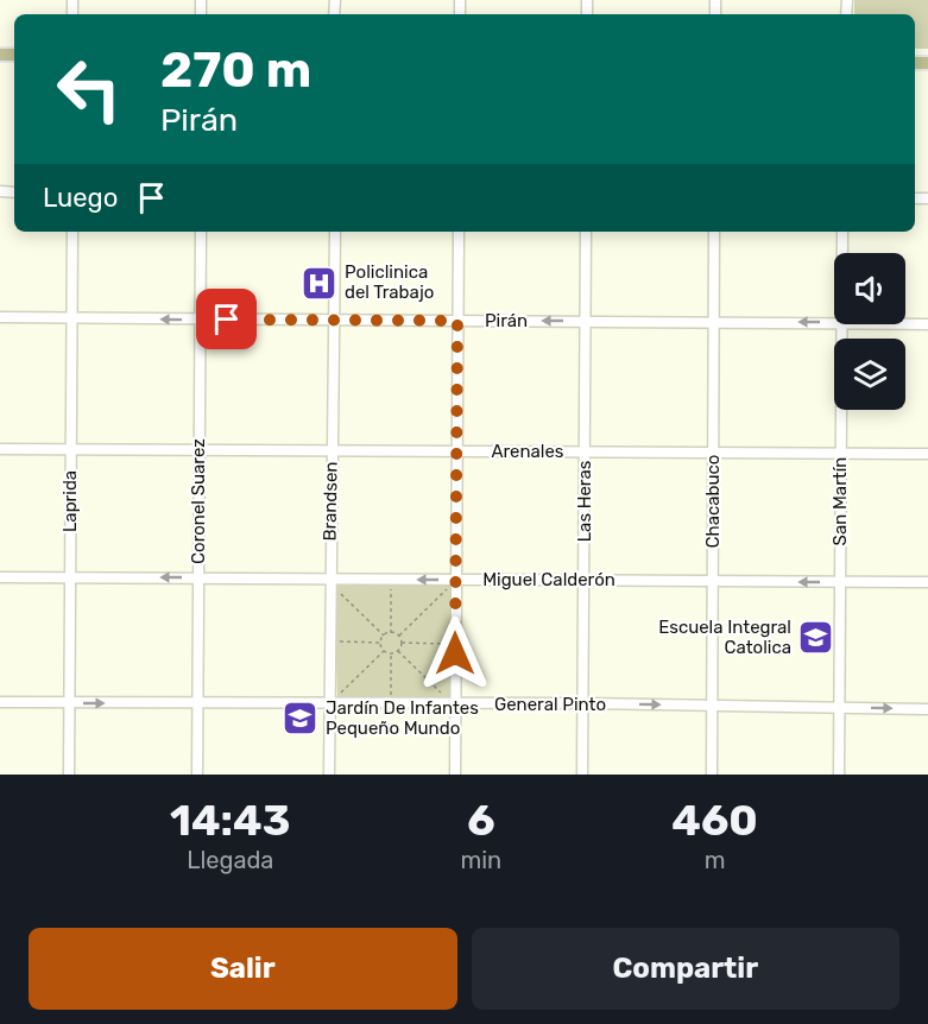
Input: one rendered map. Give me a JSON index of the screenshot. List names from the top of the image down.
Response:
{
  "streets": {
    "street": [
      "Pirán",
      "Arenales",
      "Laprida",
      "Coronel Suarez",
      "Brandsen",
      "Las Heras",
      "Chacabuco",
      "San Martín",
      "Miguel Calderón",
      "General Pinto"
    ]
  },
  "crossings": [
    ["Pirán", "Laprida"],
    ["Pirán", "Coronel Suarez"],
    ["Pirán", "Brandsen"],
    ["Pirán", "Las Heras"],
    ["Pirán", "Chacabuco"],
    ["Arenales", "Laprida"],
    ["Arenales", "Coronel Suarez"],
    ["Arenales", "Brandsen"],
    ["Arenales", "Las Heras"],
    ["Arenales", "Chacabuco"],
    ["Arenales", "San Martín"],
    ["Laprida", "Miguel Calderón"],
    ["Laprida", "General Pinto"],
    ["Coronel Suarez", "Miguel Calderón"],
    ["Coronel Suarez", "General Pinto"],
    ["Brandsen", "Miguel Calderón"],
    ["Brandsen", "General Pinto"],
    ["Las Heras", "Miguel Calderón"],
    ["Las Heras", "General Pinto"],
    ["Chacabuco", "Miguel Calderón"],
    ["Chacabuco", "General Pinto"],
    ["San Martín", "Miguel Calderón"],
    ["San Martín", "General Pinto"]
  ],
  "one_way": ["Pirán", "Miguel Calderón", "General Pinto"],
  "places": {
    "hospital": ["Policlinica del Trabajo"],
    "school or university": ["Escuela Integral Catolica", "Jardín De Infantes Pequeño Mundo"]
  },
  "page": {
    "turn": ["270 m", "Pirán"],
    "then": "Luego",
    "eta": [
      "14:43",
      "Llegada",
      "6",
      "min",
      "460",
      "m"
    ],
    "buttons": ["Salir", "Compartir"]
  }
}
